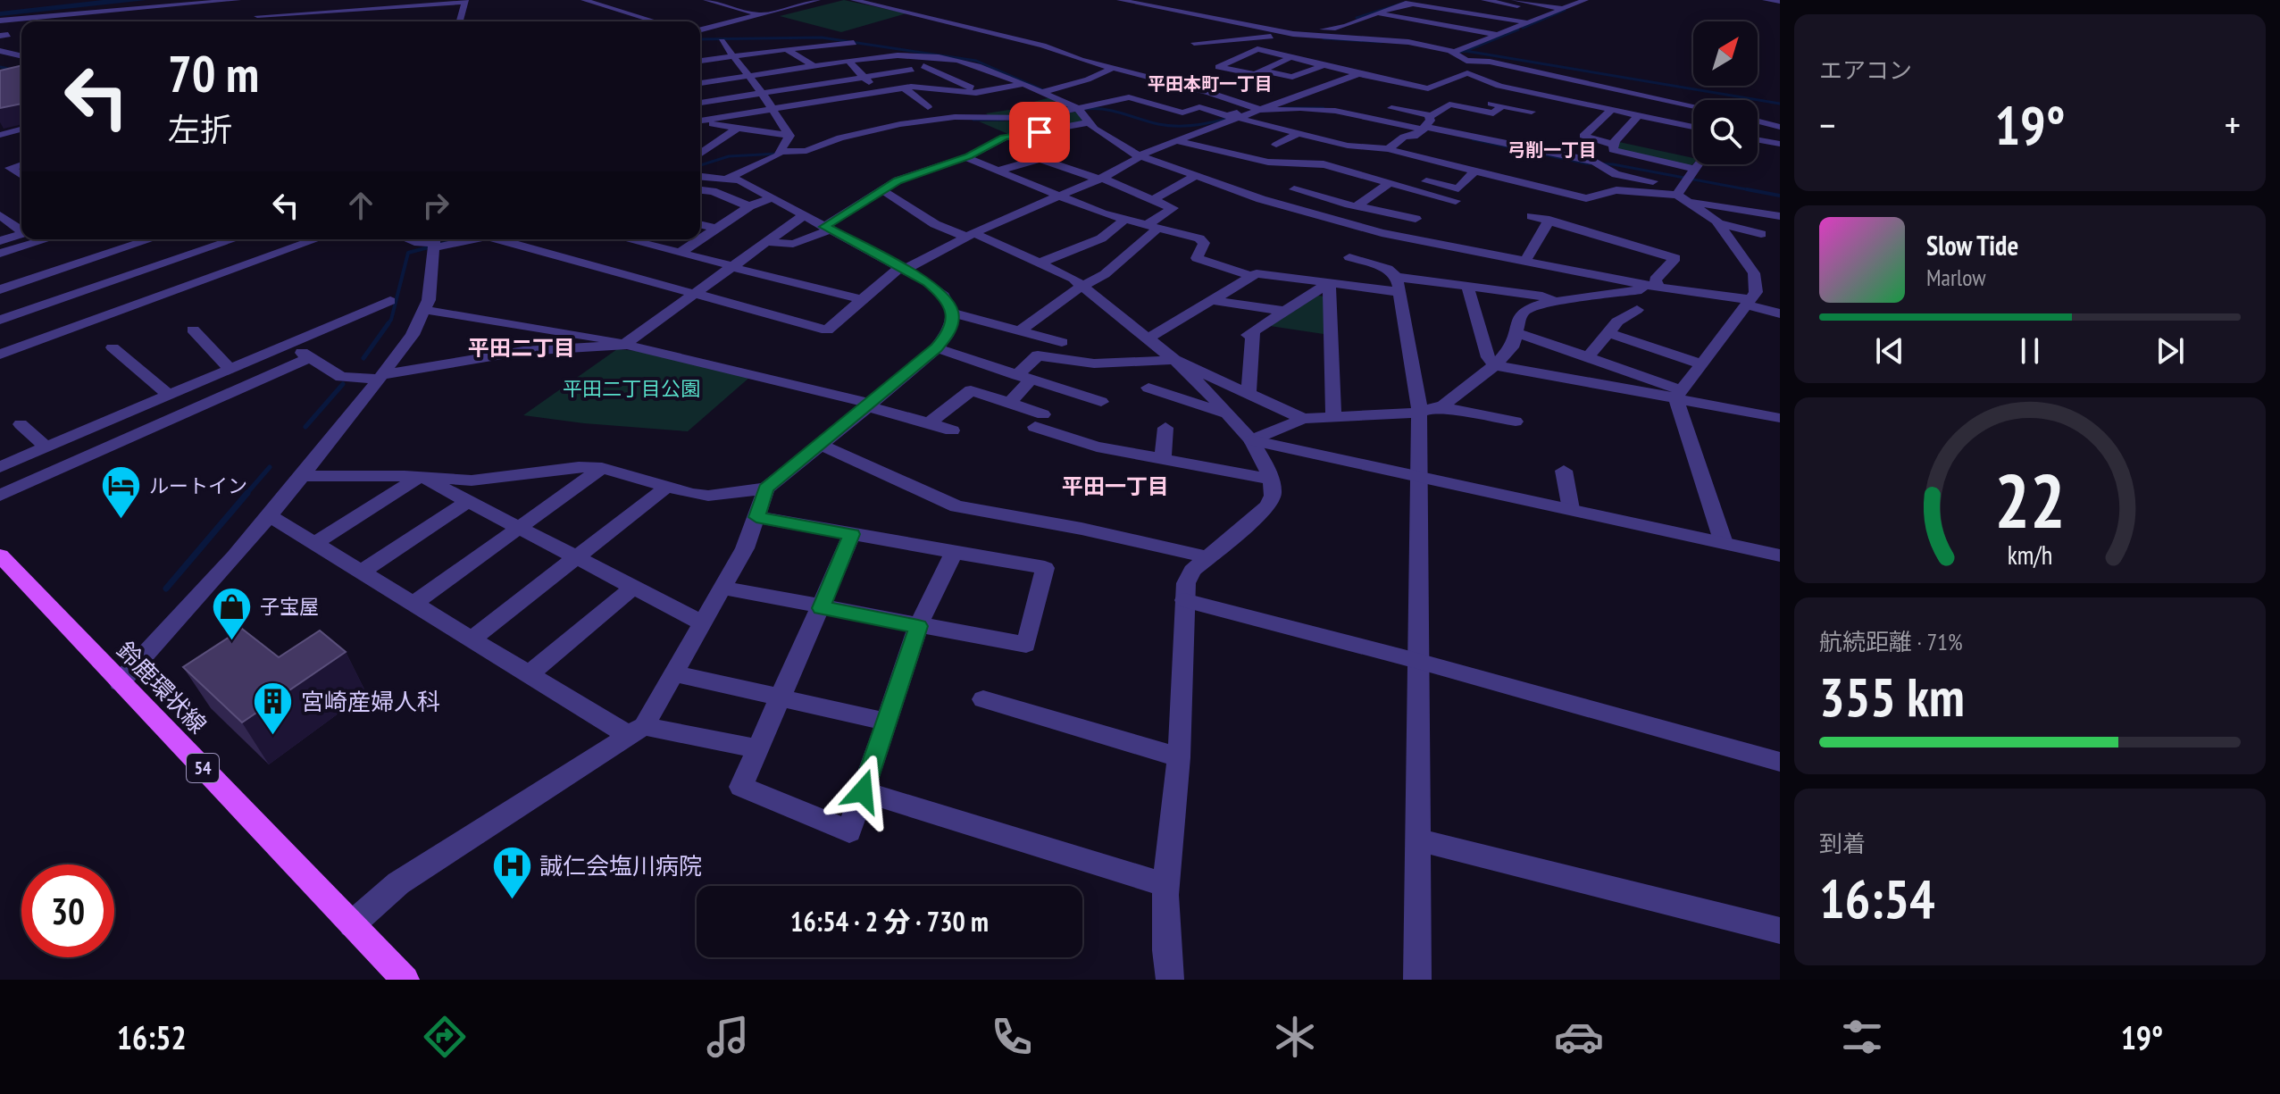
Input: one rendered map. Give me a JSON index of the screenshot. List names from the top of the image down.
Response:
{
  "streets": {
    "main road": ["鈴鹿環状線", "54"]
  },
  "districts": [
    "平田本町一丁目",
    "弓削一丁目",
    "平田二丁目",
    "平田一丁目"
  ],
  "parks": ["平田二丁目公園"],
  "places": {
    "hotel": ["ルートイン"],
    "shop": ["子宝屋"],
    "building": ["宮崎産婦人科"],
    "hospital": ["誠仁会塩川病院"]
  },
  "north": "top right",
  "page": {
    "tile": [
      "エアコン",
      ["航続距離 · 71%", "355 km"],
      ["到着", "16:54"]
    ],
    "turn": ["70 m", "左折"],
    "heat": ["−", "19°", "+"],
    "song": ["Slow Tide", "Marlow"],
    "limit": "30",
    "trip": "16:54 · 2 分 · 730 m",
    "tabs": ["16:52", "19°"],
    "gauge": ["22", "km/h"]
  }
}
